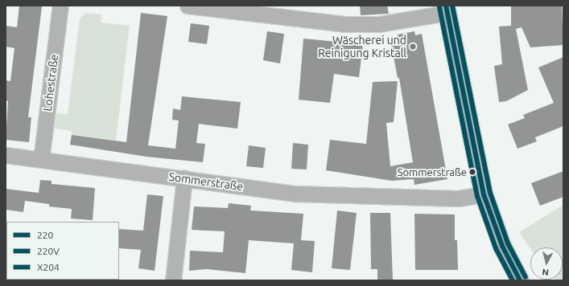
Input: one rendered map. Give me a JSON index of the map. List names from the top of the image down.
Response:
{
  "streets": {
    "street": ["Lohestraße", "Sommerstraße"]
  },
  "crossings": [
    ["Lohestraße", "Sommerstraße"]
  ],
  "places": ["Wäscherei und Reinigung Kristall", "Sommerstraße"],
  "lines": ["transit line 220", "transit line X204", "transit line 220V"],
  "legend": ["220", "220V", "X204"],
  "north": "bottom"
}
